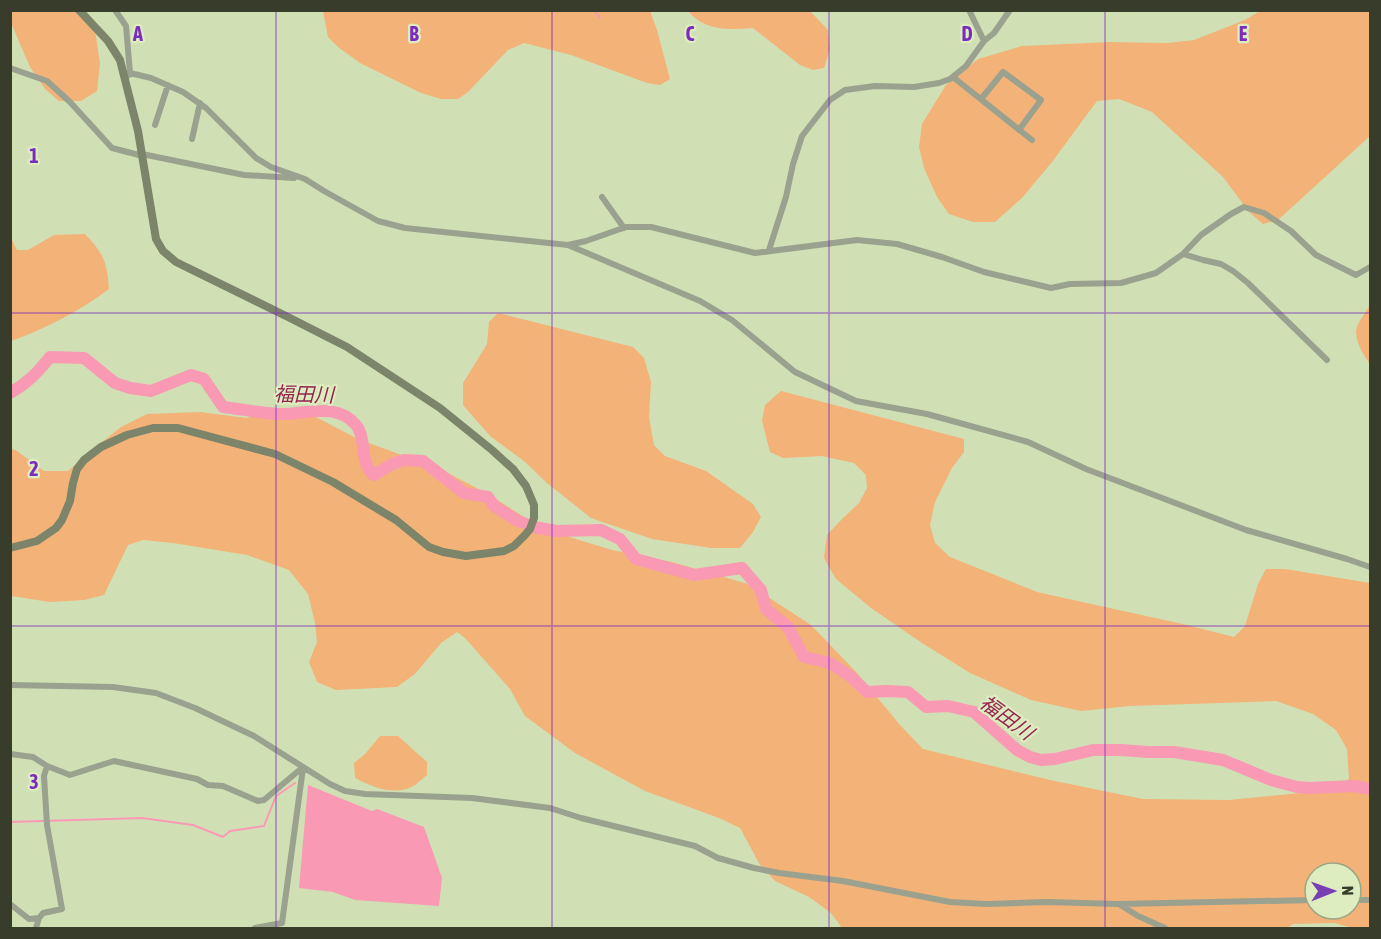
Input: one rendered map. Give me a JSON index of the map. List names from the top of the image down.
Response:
{
  "water": ["福田川"],
  "north": "right",
  "grid": {
    "columns": [
      "A",
      "B",
      "C",
      "D",
      "E"
    ],
    "rows": ["1", "2", "3"]
  }
}
